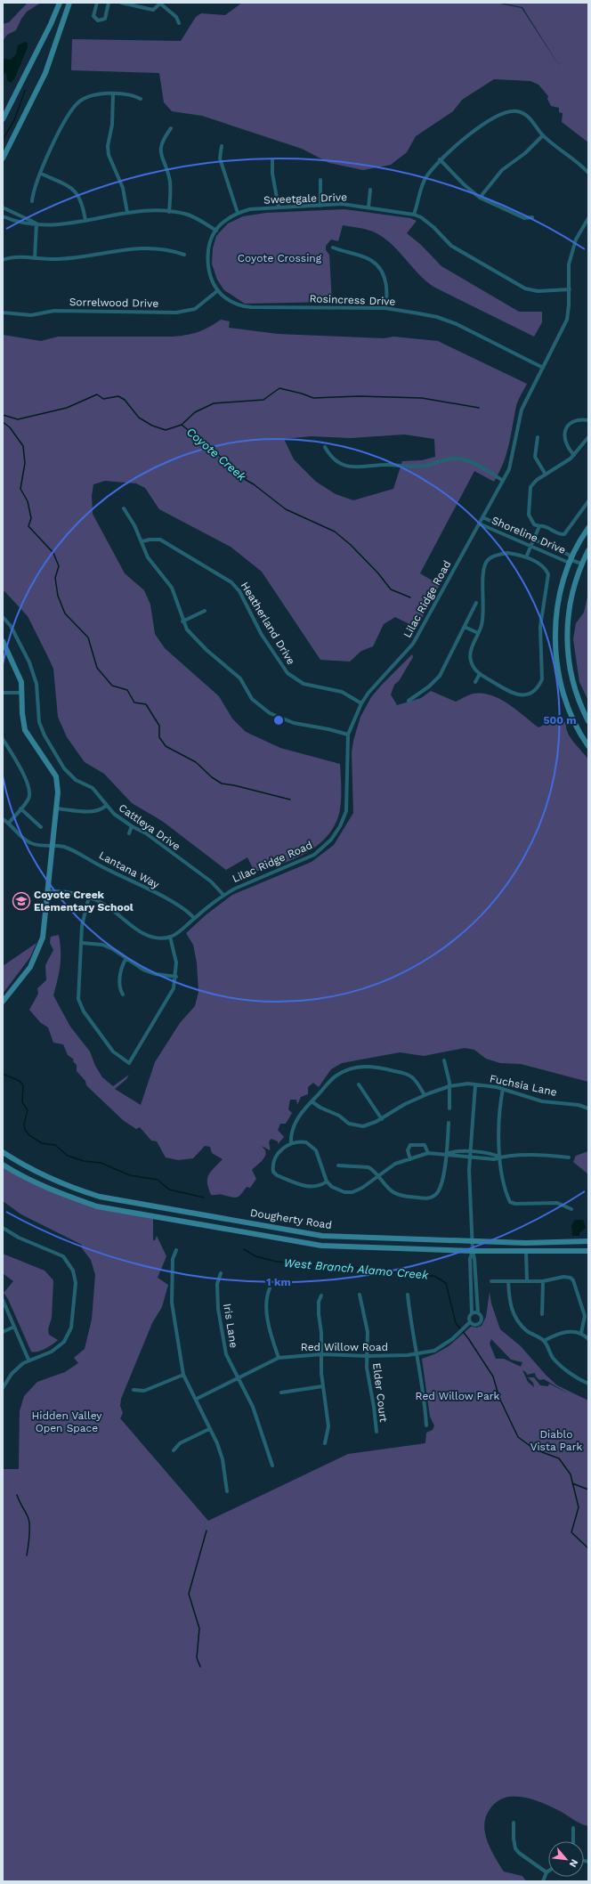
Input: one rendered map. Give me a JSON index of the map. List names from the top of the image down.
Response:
{
  "streets": {
    "main road": ["Dougherty Road"],
    "street": [
      "Sweetgale Drive",
      "Rosincress Drive",
      "Sorrelwood Drive",
      "Shoreline Drive",
      "Lilac Ridge Road",
      "Heatherland Drive",
      "Cattleya Drive",
      "Lantana Way",
      "Fuchsia Lane",
      "Iris Lane",
      "Red Willow Road",
      "Elder Court"
    ]
  },
  "crossings": [
    ["Sweetgale Drive", "Rosincress Drive"],
    ["Sweetgale Drive", "Lilac Ridge Road"],
    ["Rosincress Drive", "Sorrelwood Drive"],
    ["Rosincress Drive", "Lilac Ridge Road"],
    ["Shoreline Drive", "Lilac Ridge Road"],
    ["Lilac Ridge Road", "Heatherland Drive"],
    ["Lilac Ridge Road", "Cattleya Drive"],
    ["Lilac Ridge Road", "Lantana Way"],
    ["Iris Lane", "Red Willow Road"],
    ["Red Willow Road", "Elder Court"]
  ],
  "water": ["Coyote Creek", "West Branch Alamo Creek"],
  "parks": [
    "Coyote Crossing",
    "Red Willow Park",
    "Hidden Valley Open Space",
    "Diablo Vista Park"
  ],
  "places": {
    "school or university": ["Coyote Creek Elementary School"]
  },
  "north": "bottom right",
  "rings": ["500 m", "1 km"]
}
